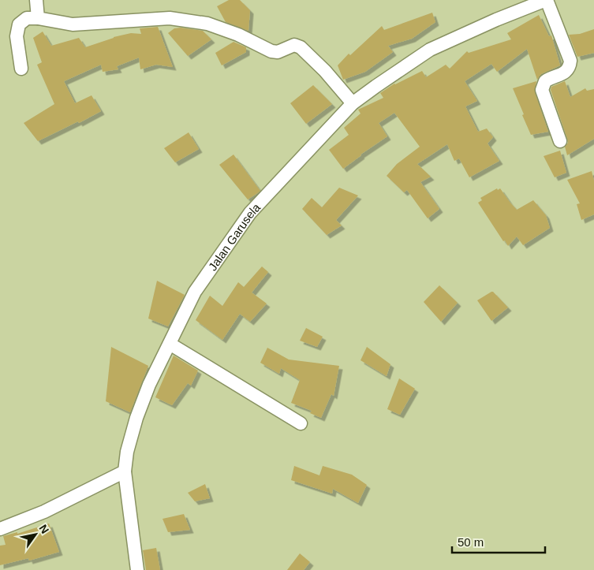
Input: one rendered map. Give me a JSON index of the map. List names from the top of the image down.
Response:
{
  "streets": {
    "street": ["Jalan Garusela"]
  },
  "scale_bar": "50 m",
  "north": "top right"
}
